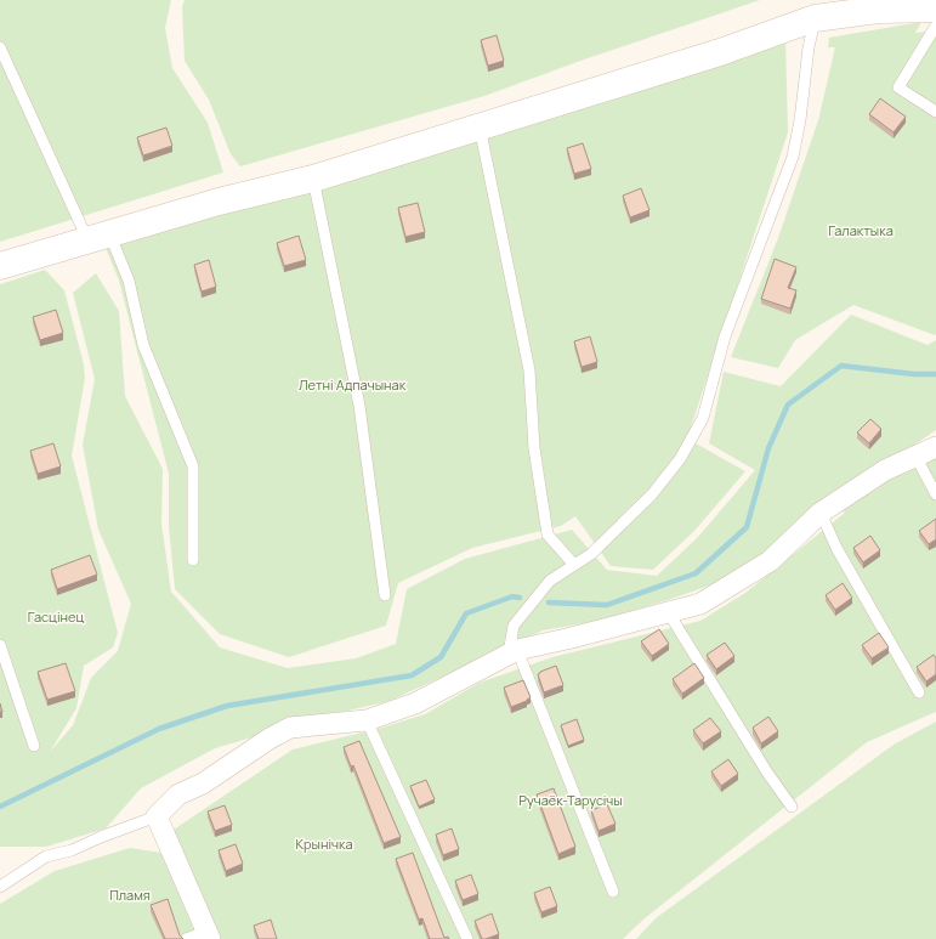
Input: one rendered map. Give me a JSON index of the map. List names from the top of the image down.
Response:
{
  "parks": [
    "Галактыка",
    "Летні Адпачынак",
    "Гасцінец",
    "Ручаёк-Тарусічы",
    "Крынічка",
    "Пламя"
  ]
}
